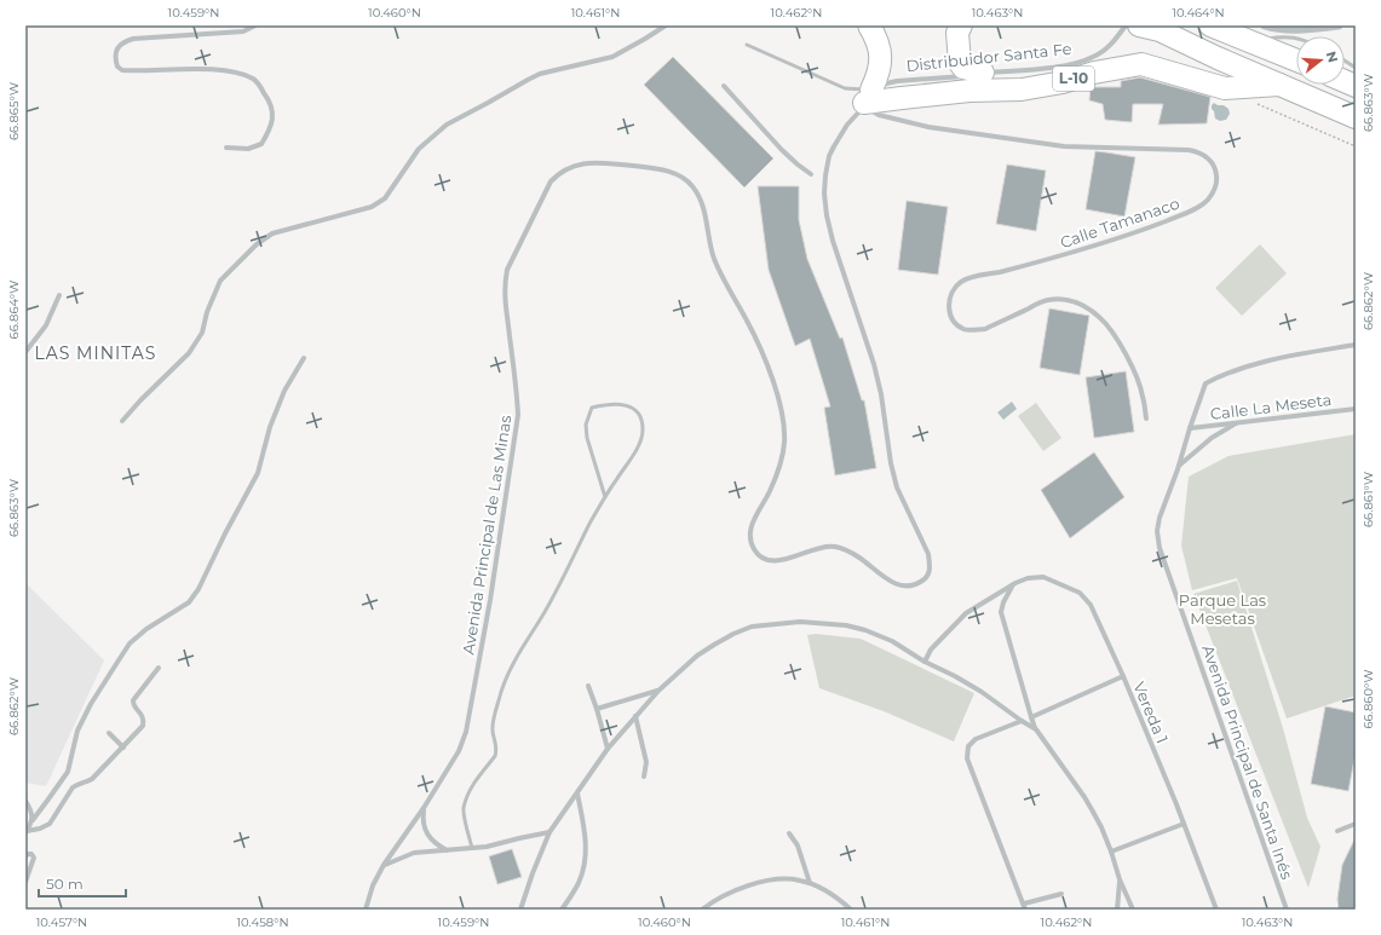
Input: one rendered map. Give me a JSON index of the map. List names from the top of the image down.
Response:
{
  "streets": {
    "highway": ["L-10"],
    "street": [
      "Distribuidor Santa Fe",
      "Calle Tamanaco",
      "Calle La Meseta",
      "Avenida Principal de Las Minas",
      "Vereda 1",
      "Avenida Principal de Santa Inés"
    ]
  },
  "crossings": [
    ["Distribuidor Santa Fe", "L-10"],
    ["Distribuidor Santa Fe", "Calle Tamanaco"],
    ["Distribuidor Santa Fe", "Avenida Principal de Las Minas"],
    ["L-10", "Calle Tamanaco"],
    ["L-10", "Avenida Principal de Las Minas"],
    ["Calle Tamanaco", "Avenida Principal de Las Minas"],
    ["Calle La Meseta", "Avenida Principal de Santa Inés"]
  ],
  "districts": ["LAS MINITAS"],
  "parks": ["Parque Las Mesetas"],
  "scale_bar": "50 m",
  "north": "right",
  "coordinates": [
    "10.459°N",
    "10.460°N",
    "10.461°N",
    "10.462°N",
    "10.463°N",
    "10.464°N",
    "66.863°W",
    "66.865°W",
    "66.862°W",
    "66.864°W",
    "66.861°W",
    "66.860°W",
    "10.457°N",
    "10.458°N"
  ]
}
